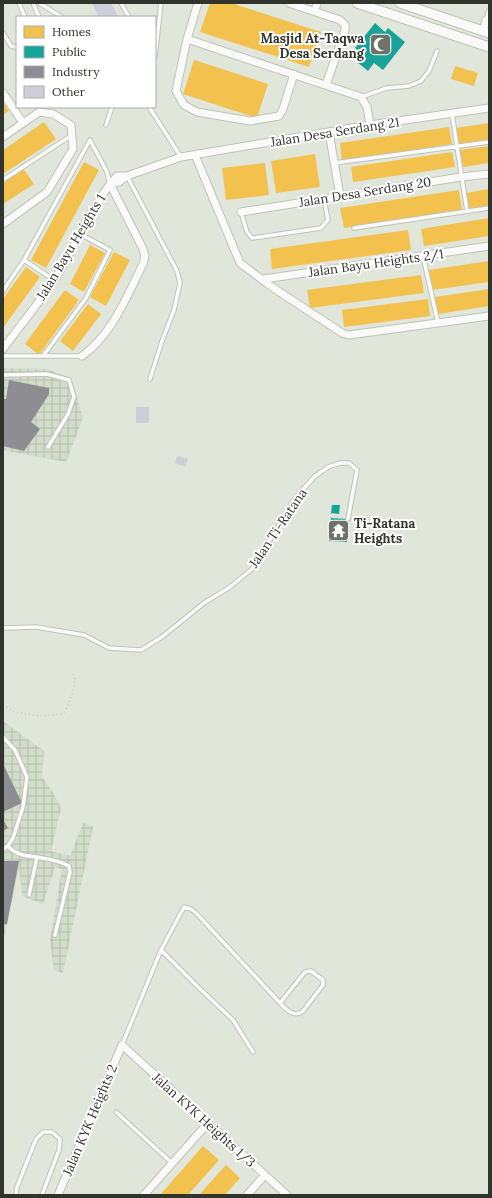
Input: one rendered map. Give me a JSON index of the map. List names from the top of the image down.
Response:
{
  "streets": {
    "street": [
      "Jalan Desa Serdang 21",
      "Jalan Desa Serdang 20",
      "Jalan Bayu Heights 1",
      "Jalan Bayu Heights 2/1",
      "Jalan KYK Heights 2",
      "Jalan KYK Heights 1/3"
    ],
    "lane": ["Jalan Ti-Ratana"]
  },
  "crossings": [
    ["Jalan Desa Serdang 21", "Jalan Bayu Heights 1"],
    ["Jalan KYK Heights 2", "Jalan KYK Heights 1/3"]
  ],
  "places": {
    "mosque": ["Masjid At-Taqwa Desa Serdang"],
    "temple": ["Ti-Ratana Heights"]
  },
  "legend": [
    "Homes",
    "Public",
    "Industry",
    "Other"
  ]
}
